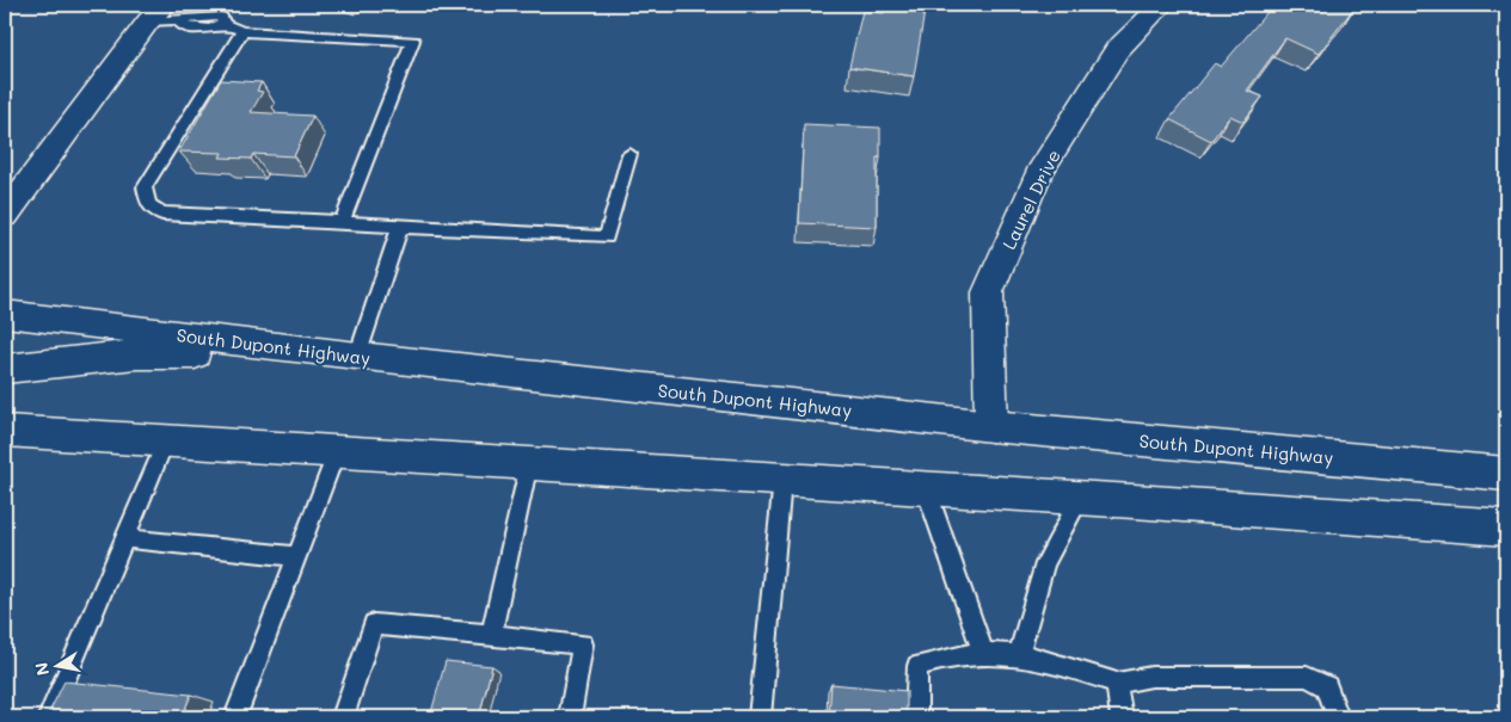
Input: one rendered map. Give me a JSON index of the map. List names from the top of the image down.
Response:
{
  "streets": {
    "main road": ["Laurel Drive", "South Dupont Highway"]
  },
  "crossings": [
    ["Laurel Drive", "South Dupont Highway"]
  ],
  "north": "left"
}
